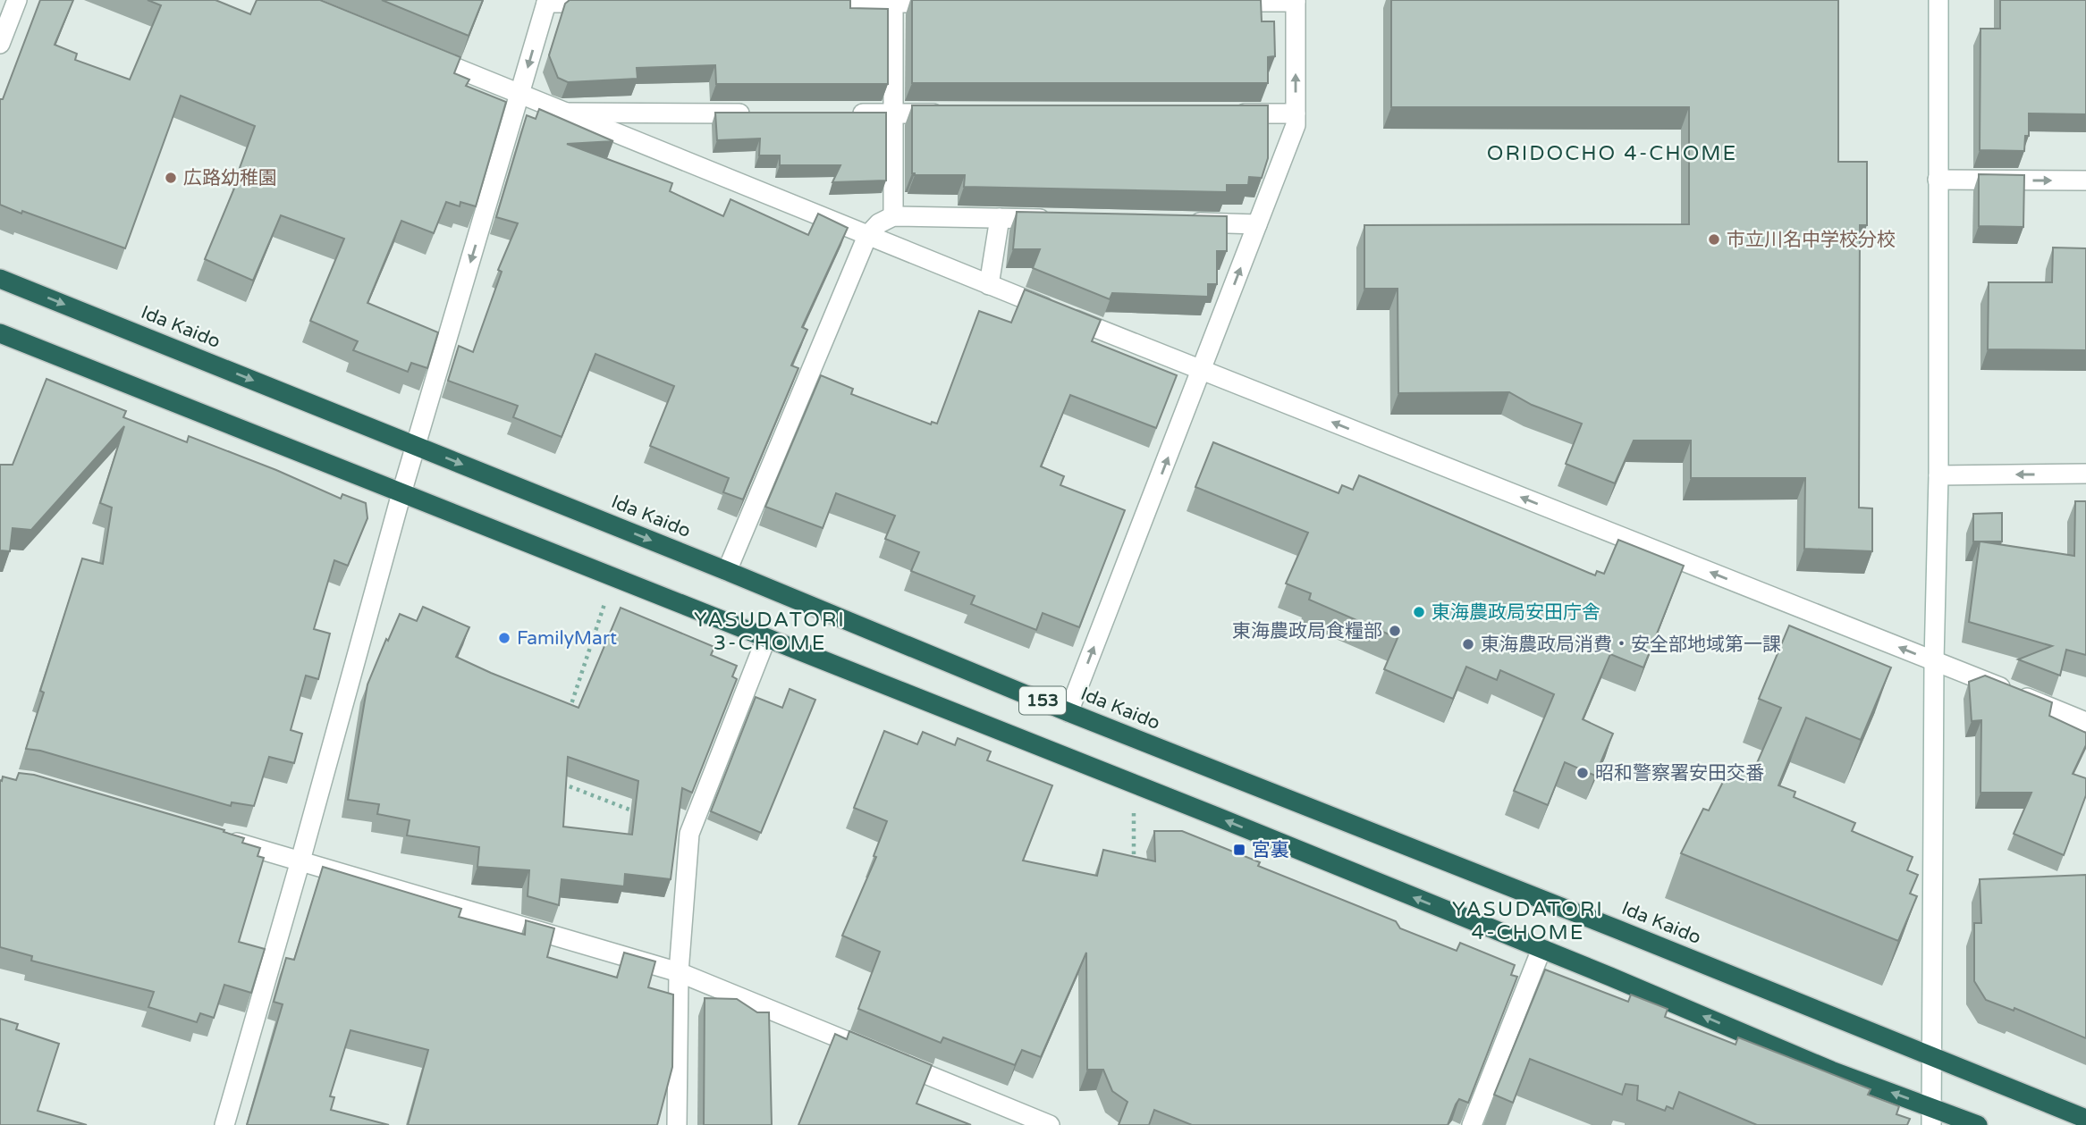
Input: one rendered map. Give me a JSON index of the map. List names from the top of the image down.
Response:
{
  "streets": {
    "highway": ["Ida Kaido", "153"]
  },
  "districts": ["ORIDOCHO 4-CHOME", "YASUDATORI 3-CHOME", "YASUDATORI 4-CHOME"],
  "places": {
    "other": [
      "広路幼稚園",
      "市立川名中学校分校",
      "東海農政局安田庁舎",
      "東海農政局食糧部",
      "FamilyMart",
      "東海農政局消費・安全部地域第一課",
      "昭和警察署安田交番"
    ],
    "transit": ["宮裏"]
  }
}
